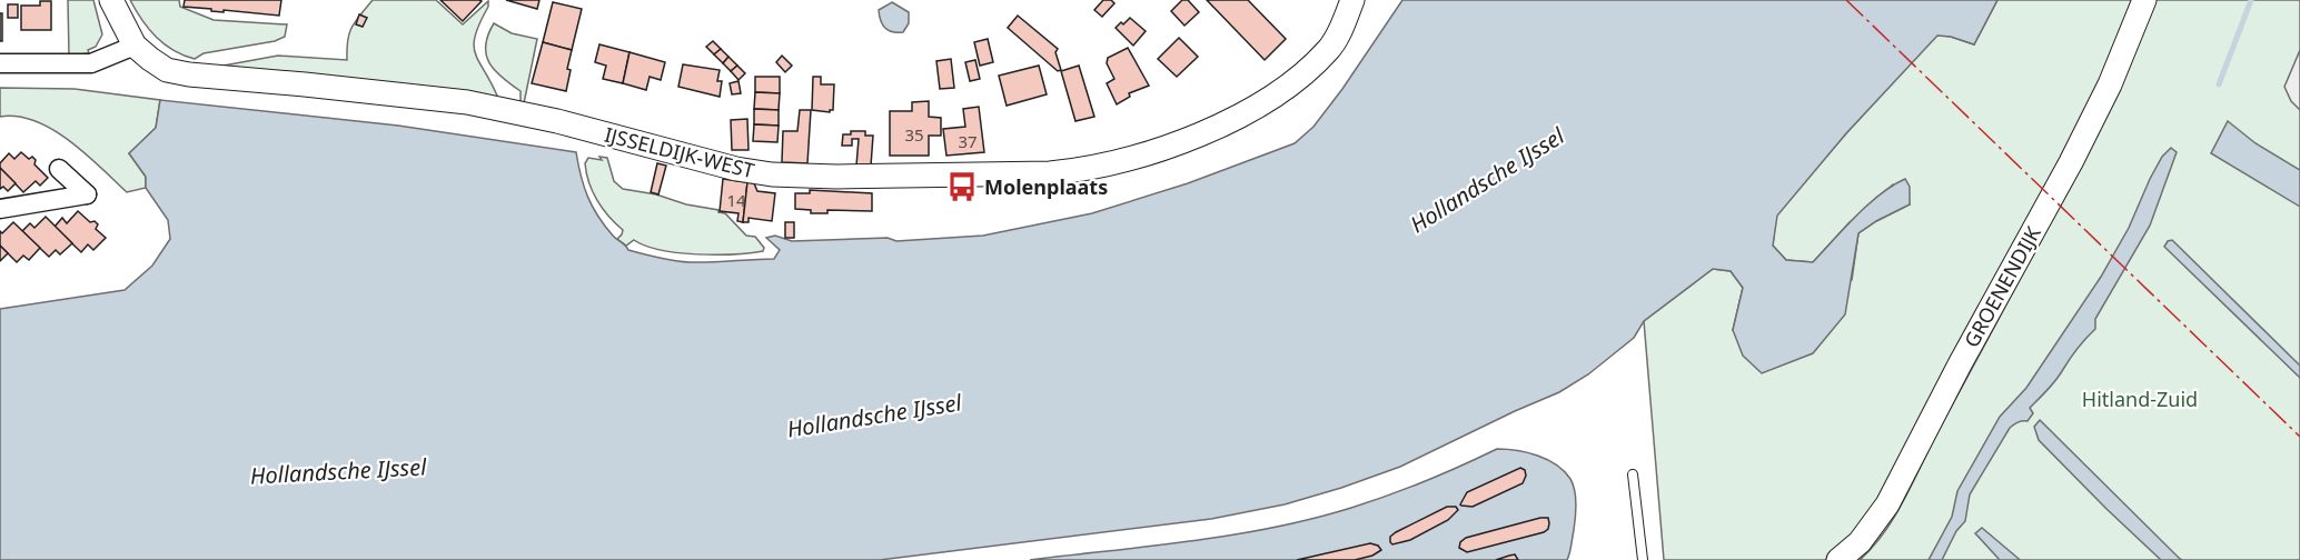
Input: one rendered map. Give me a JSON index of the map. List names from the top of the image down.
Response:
{
  "streets": {
    "street": ["IJSSELDIJK-WEST", "GROENENDIJK"]
  },
  "water": ["Hollandsche IJssel"],
  "parks": ["Hitland-Zuid"],
  "places": {
    "bus stop": ["Molenplaats"]
  },
  "house_numbers": ["35", "37", "14"]
}
